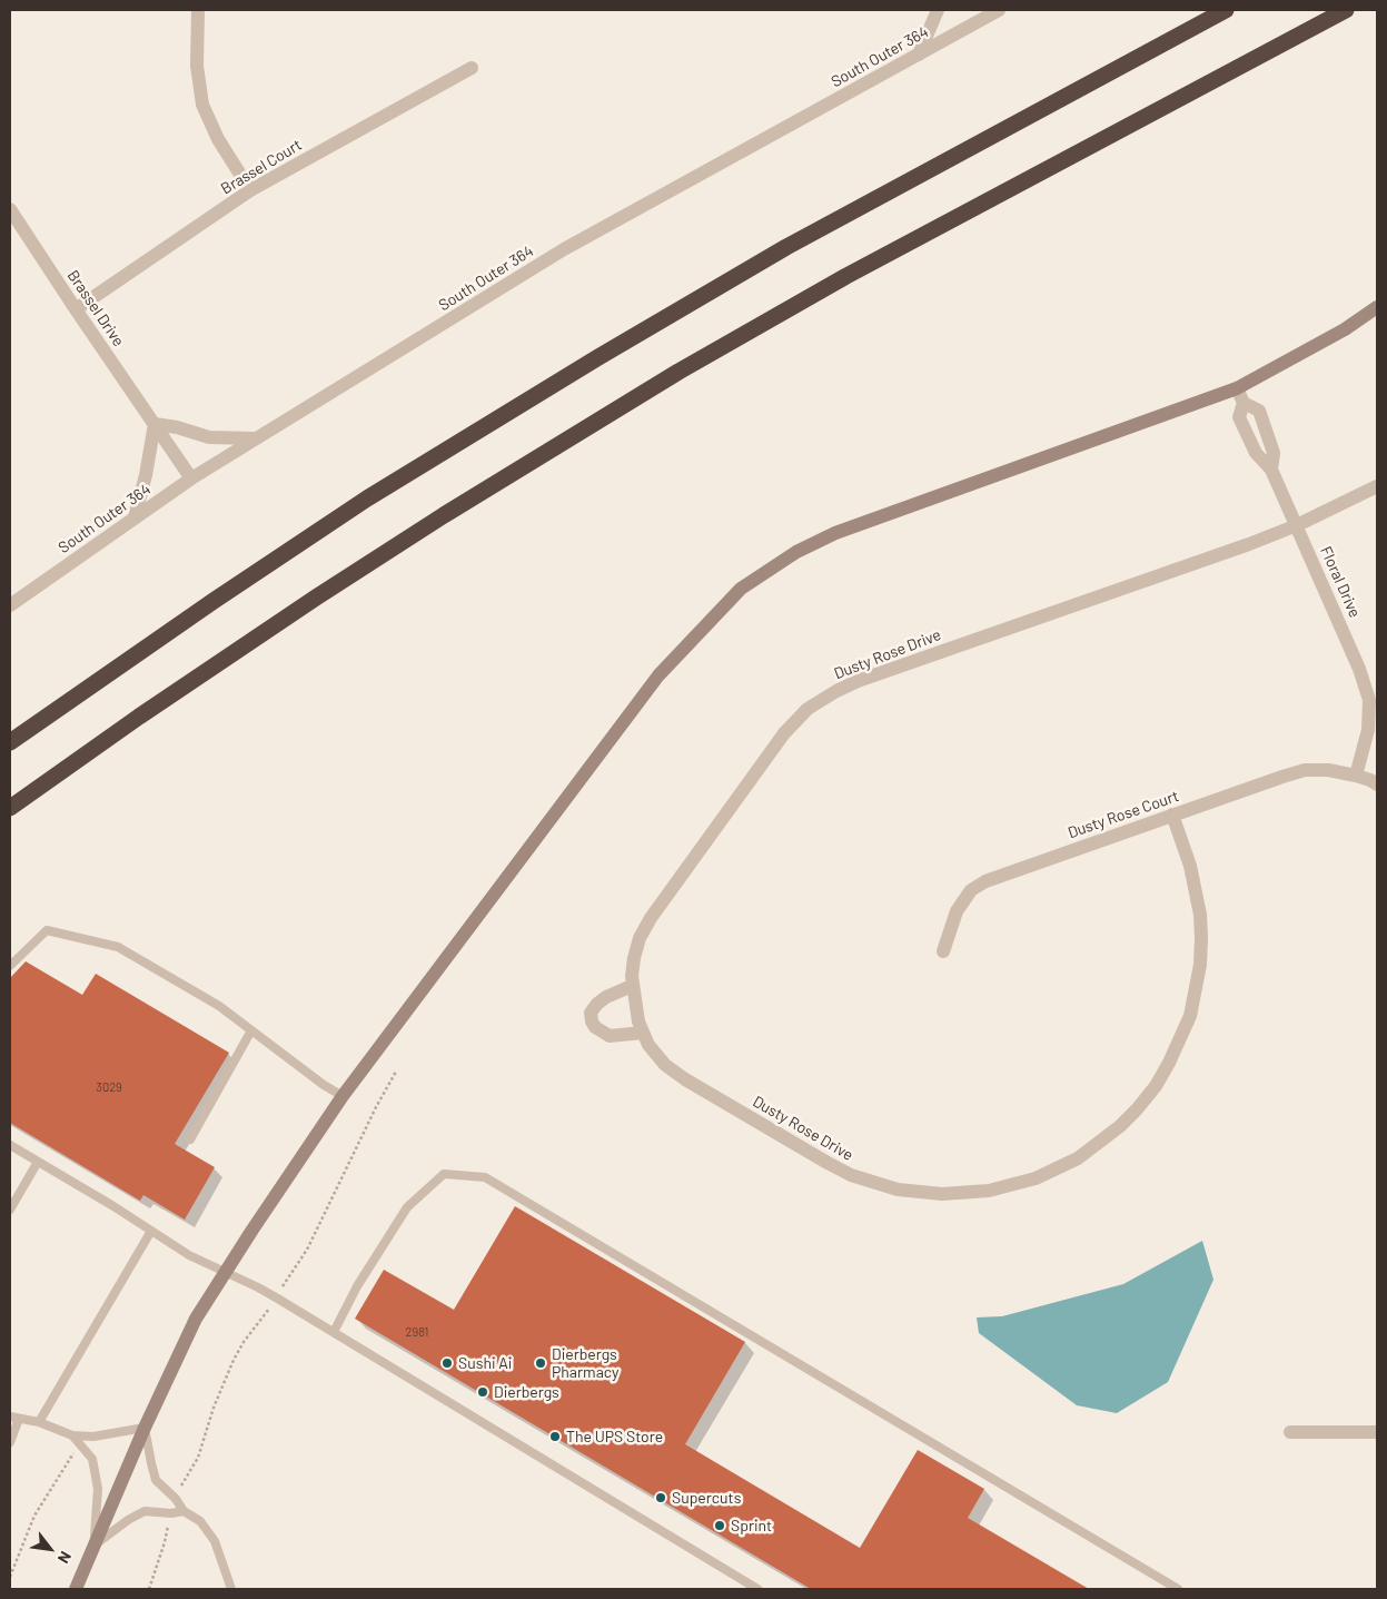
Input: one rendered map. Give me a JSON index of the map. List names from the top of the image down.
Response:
{
  "streets": {
    "street": [
      "South Outer 364",
      "Brassel Court",
      "Brassel Drive",
      "Floral Drive",
      "Dusty Rose Drive",
      "Dusty Rose Court"
    ]
  },
  "crossings": [
    ["South Outer 364", "Brassel Drive"],
    ["Brassel Court", "Brassel Drive"],
    ["Floral Drive", "Dusty Rose Drive"],
    ["Floral Drive", "Dusty Rose Court"],
    ["Dusty Rose Drive", "Dusty Rose Court"]
  ],
  "places": [
    "Sushi Ai",
    "Dierbergs Pharmacy",
    "Dierbergs",
    "The UPS Store",
    "Supercuts",
    "Sprint"
  ],
  "house_numbers": ["3029", "2981"],
  "north": "bottom right"
}
